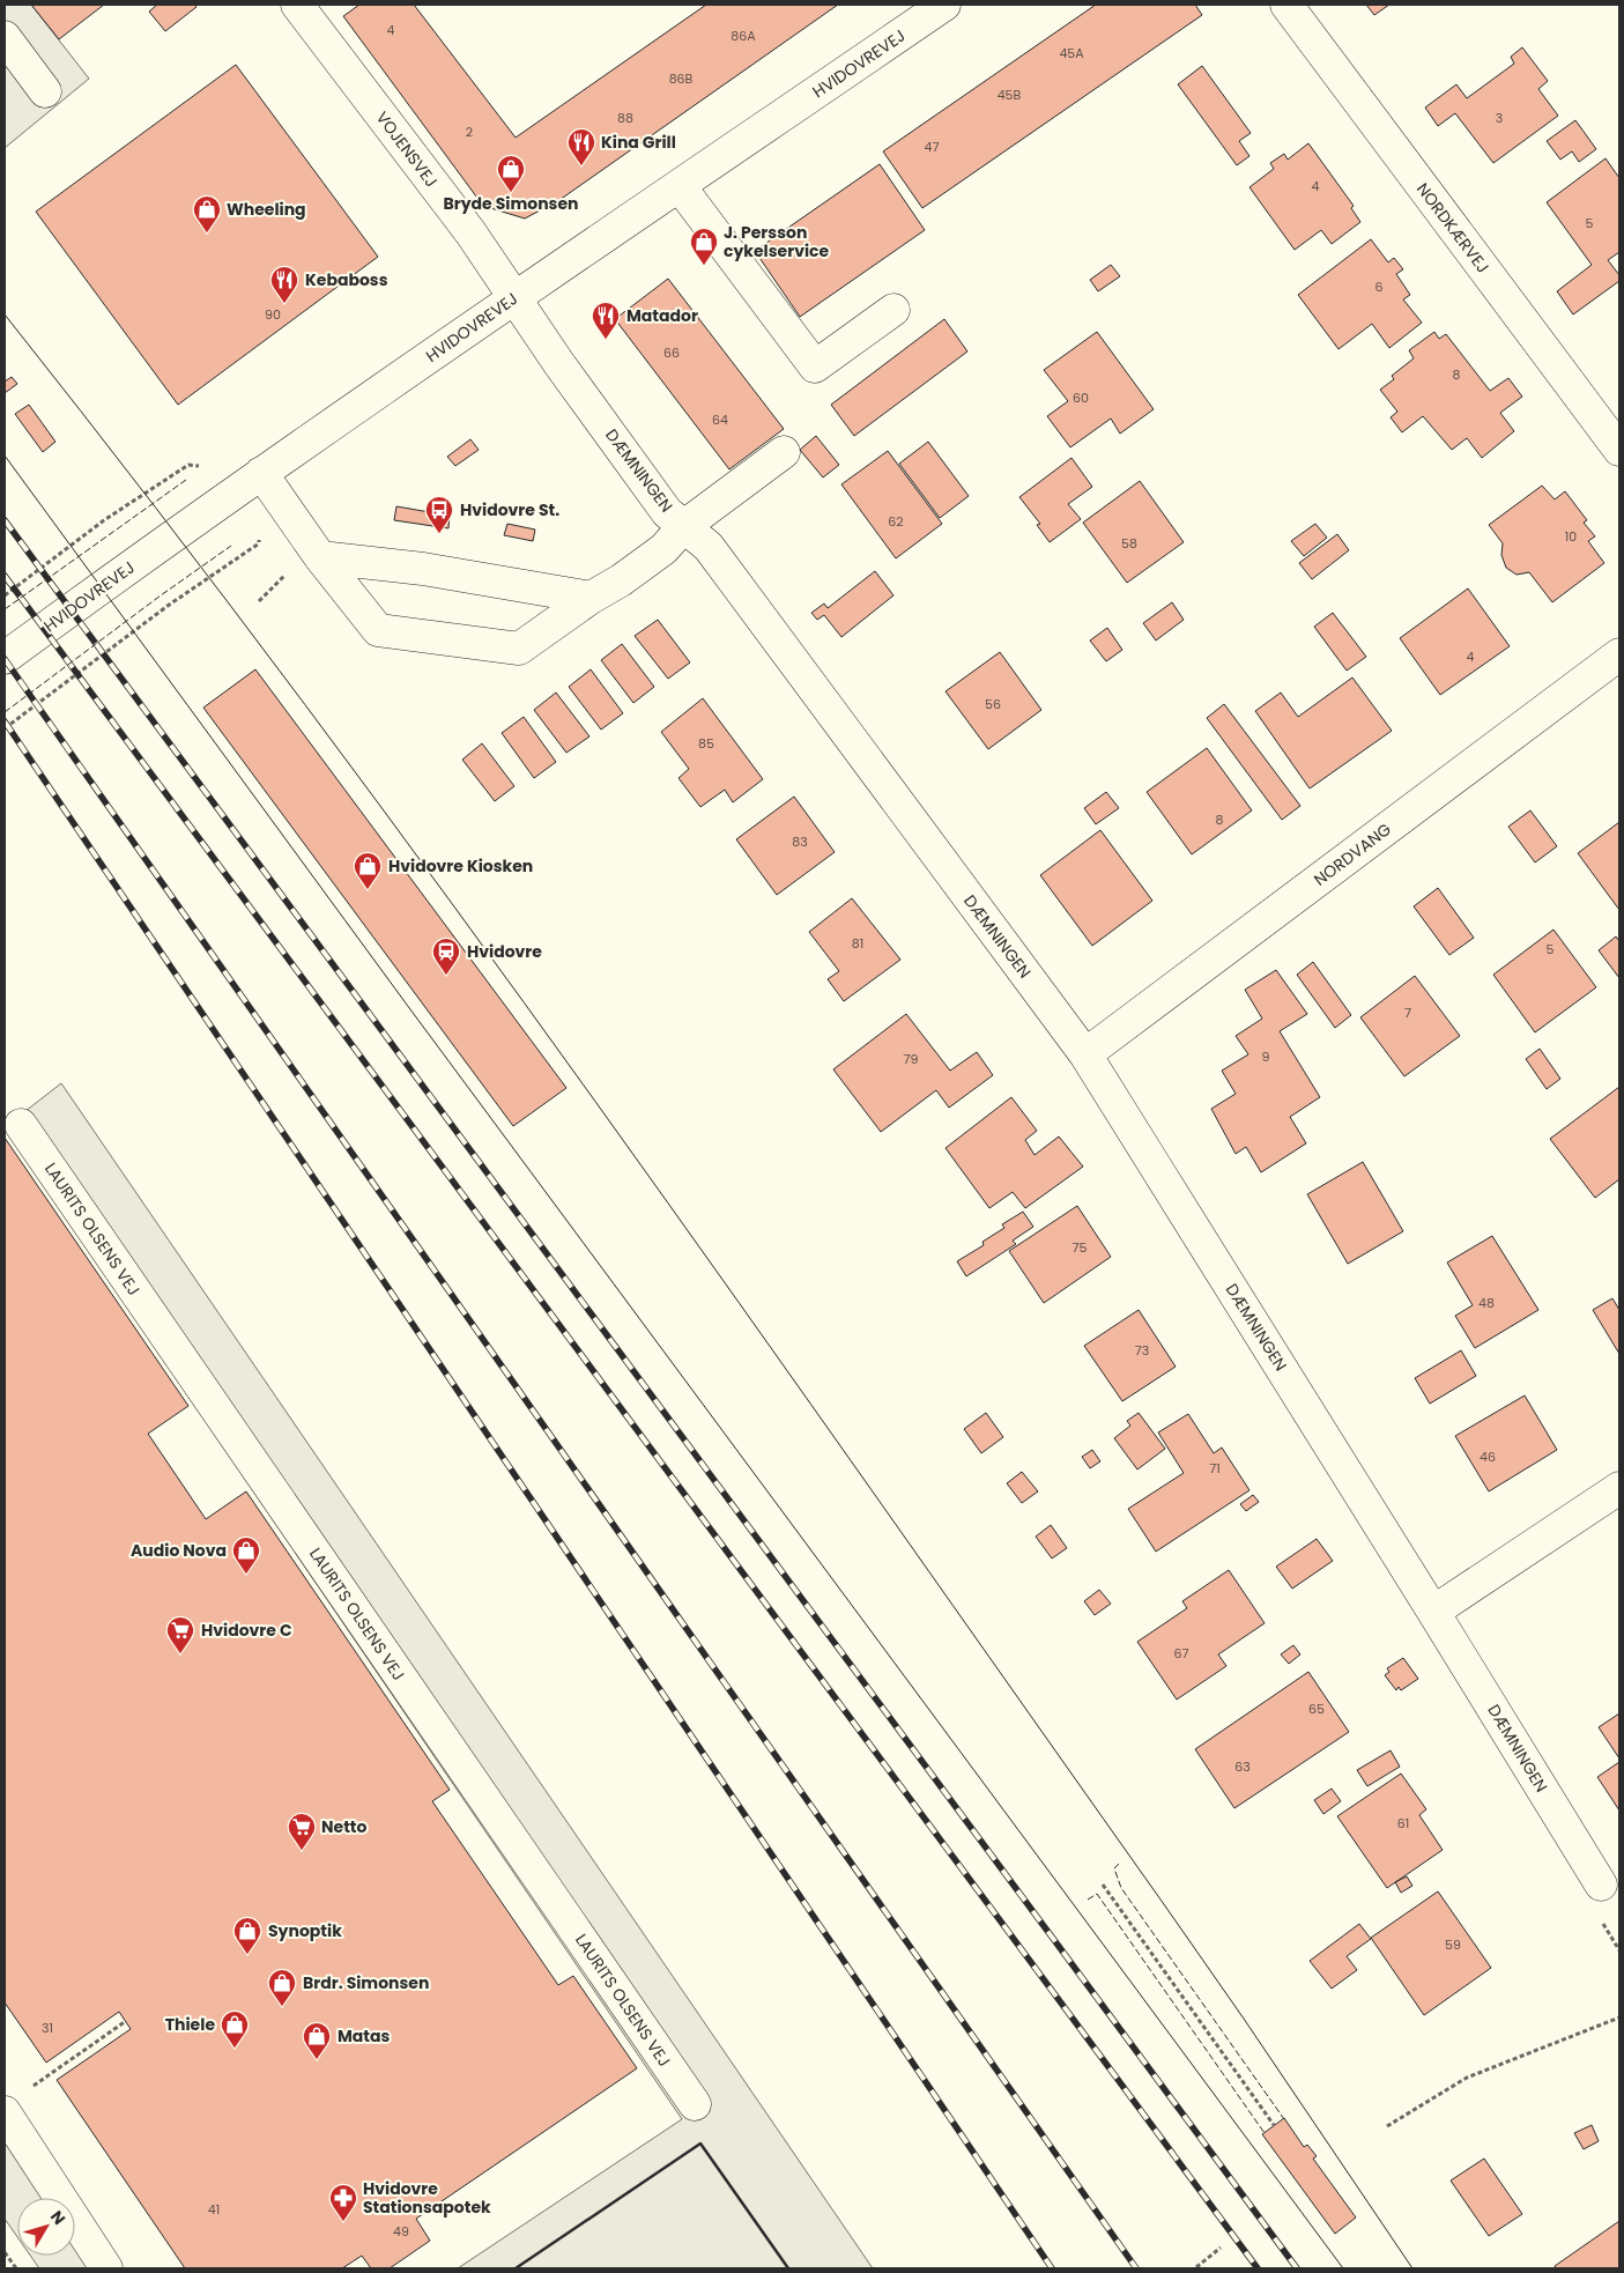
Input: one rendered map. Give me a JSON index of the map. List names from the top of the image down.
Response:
{
  "streets": {
    "street": [
      "HVIDOVREVEJ",
      "VOJENSVEJ",
      "NORDKÆRVEJ",
      "DÆMNINGEN",
      "NORDVANG",
      "LAURITS OLSENS VEJ"
    ]
  },
  "crossings": [
    ["HVIDOVREVEJ", "VOJENSVEJ"],
    ["HVIDOVREVEJ", "DÆMNINGEN"],
    ["VOJENSVEJ", "DÆMNINGEN"],
    ["DÆMNINGEN", "NORDVANG"]
  ],
  "places": {
    "restaurant": ["Kina Grill", "Kebaboss", "Matador"],
    "shop": [
      "Bryde Simonsen",
      "Wheeling",
      "J. Persson cykelservice",
      "Hvidovre Kiosken",
      "Audio Nova",
      "Synoptik",
      "Brdr. Simonsen",
      "Thiele",
      "Matas"
    ],
    "bus stop": ["Hvidovre St."],
    "station": ["Hvidovre"],
    "supermarket": ["Hvidovre C", "Netto"],
    "pharmacy": ["Hvidovre Stationsapotek"]
  },
  "house_numbers": [
    "4",
    "86A",
    "45A",
    "86B",
    "45B",
    "88",
    "3",
    "2",
    "47",
    "4",
    "5",
    "6",
    "90",
    "66",
    "8",
    "60",
    "64",
    "62",
    "10",
    "58",
    "4",
    "56",
    "85",
    "8",
    "83",
    "81",
    "5",
    "7",
    "9",
    "79",
    "75",
    "48",
    "73",
    "46",
    "71",
    "67",
    "65",
    "63",
    "61",
    "59",
    "31",
    "41",
    "49"
  ],
  "north": "top right"
}
